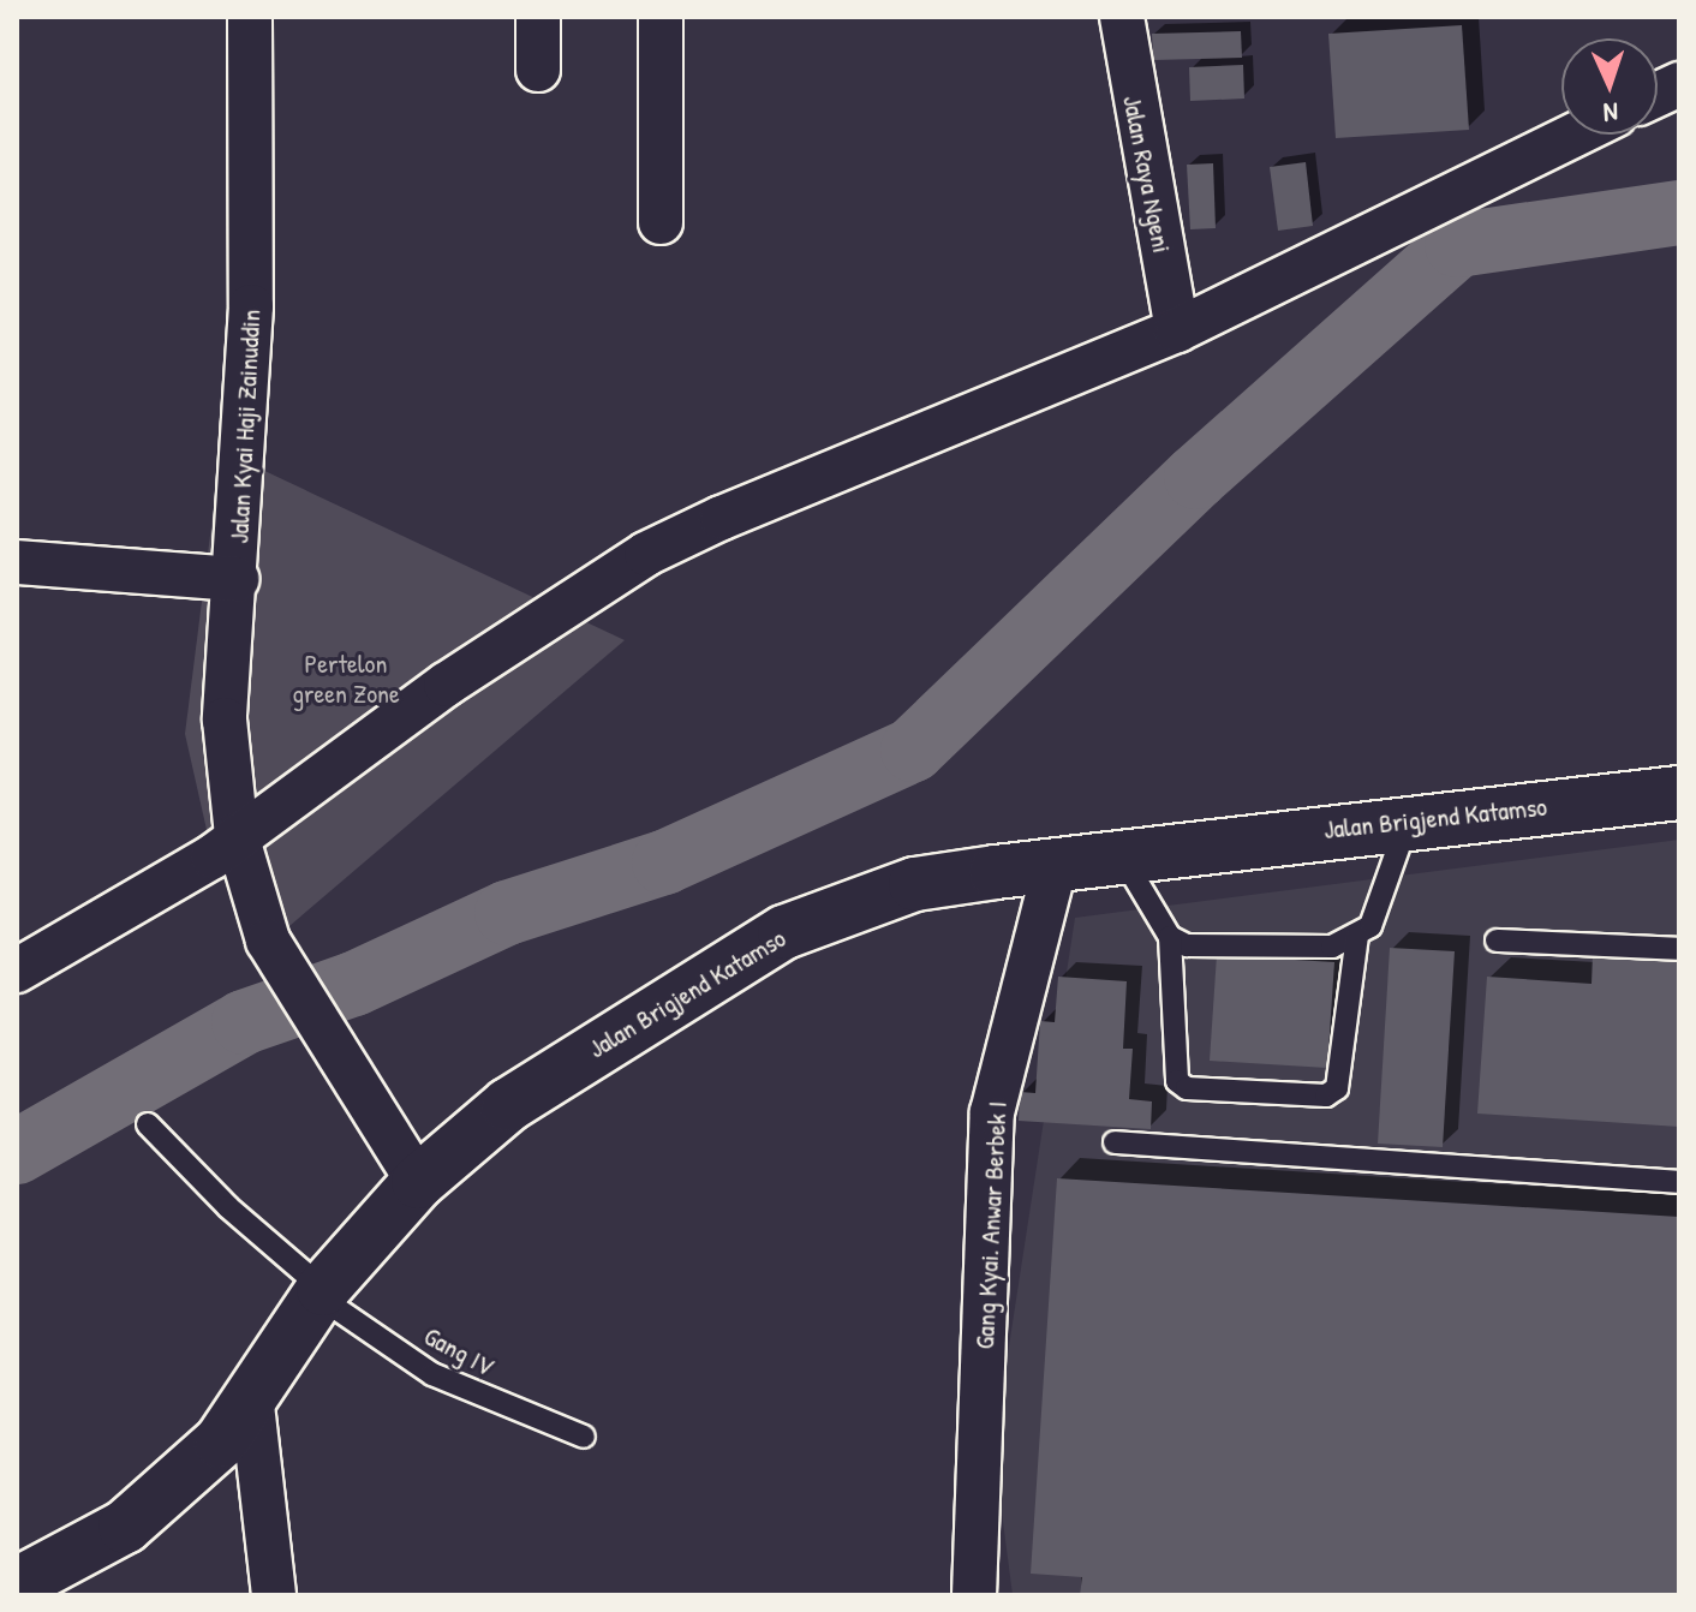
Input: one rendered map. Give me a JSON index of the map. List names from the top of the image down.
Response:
{
  "streets": {
    "street": [
      "Jalan Raya Ngeni",
      "Jalan Kyai Haji Zainuddin",
      "Jalan Brigjend Katamso",
      "Gang Kyai. Anwar Berbek I"
    ],
    "lane": ["Gang IV"]
  },
  "crossings": [
    ["Jalan Kyai Haji Zainuddin", "Jalan Brigjend Katamso"],
    ["Jalan Brigjend Katamso", "Gang Kyai. Anwar Berbek I"],
    ["Jalan Brigjend Katamso", "Gang IV"]
  ],
  "parks": ["Pertelon green Zone"],
  "north": "bottom"
}
